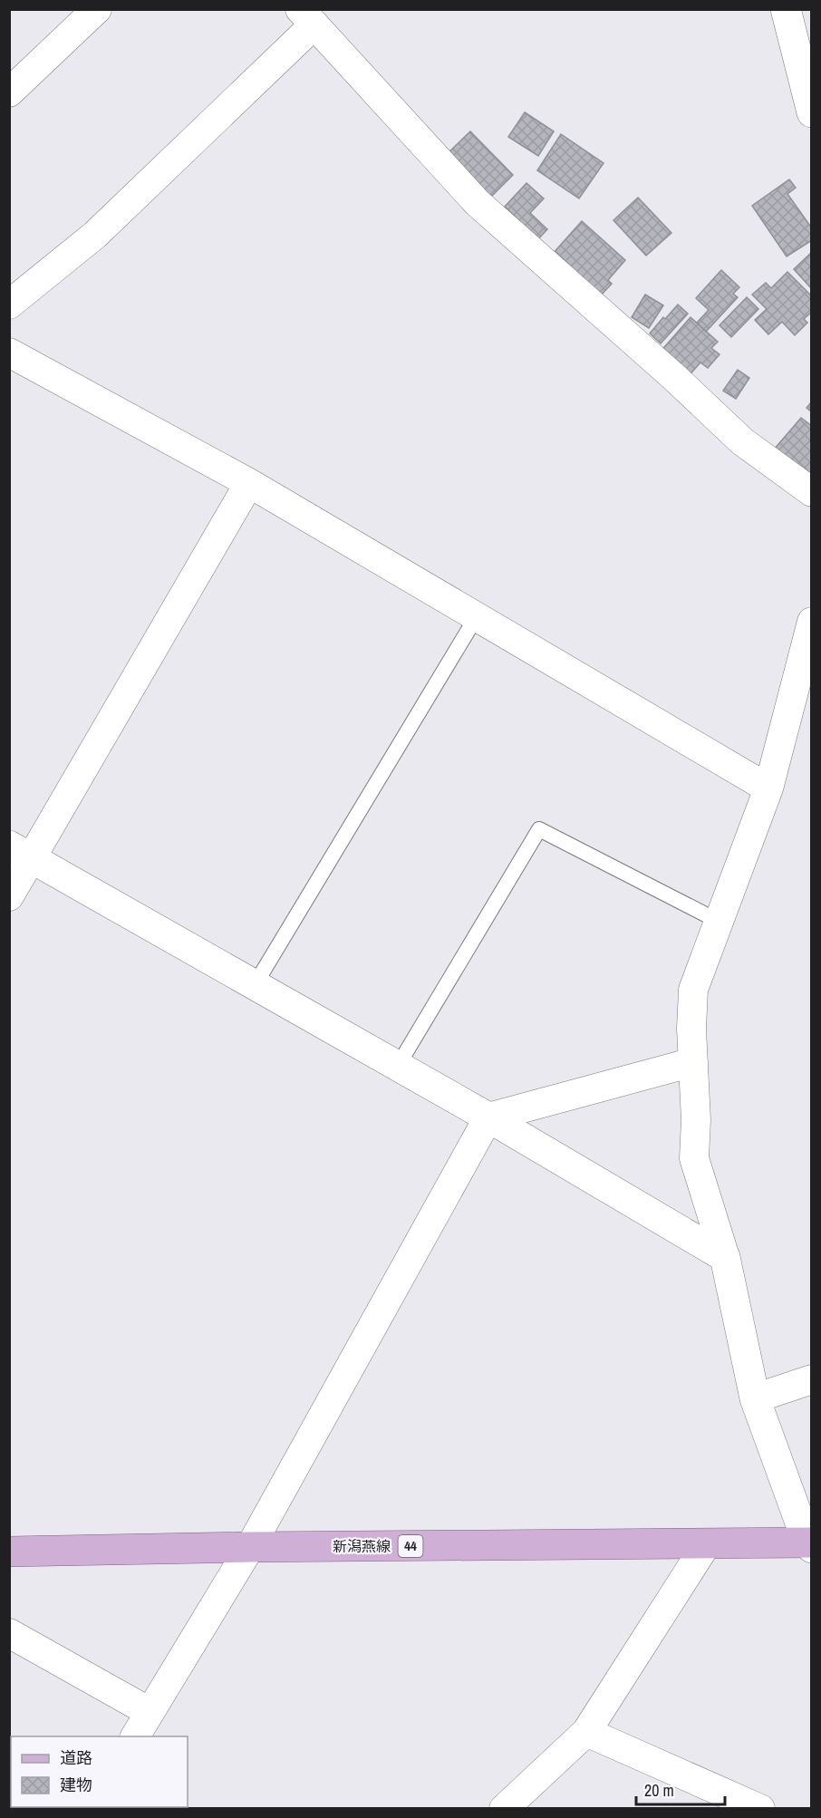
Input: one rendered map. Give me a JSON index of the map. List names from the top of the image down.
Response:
{
  "streets": {
    "main road": ["新潟燕線", "44"]
  },
  "legend": ["道路", "建物"],
  "scale_bar": "20 m"
}
